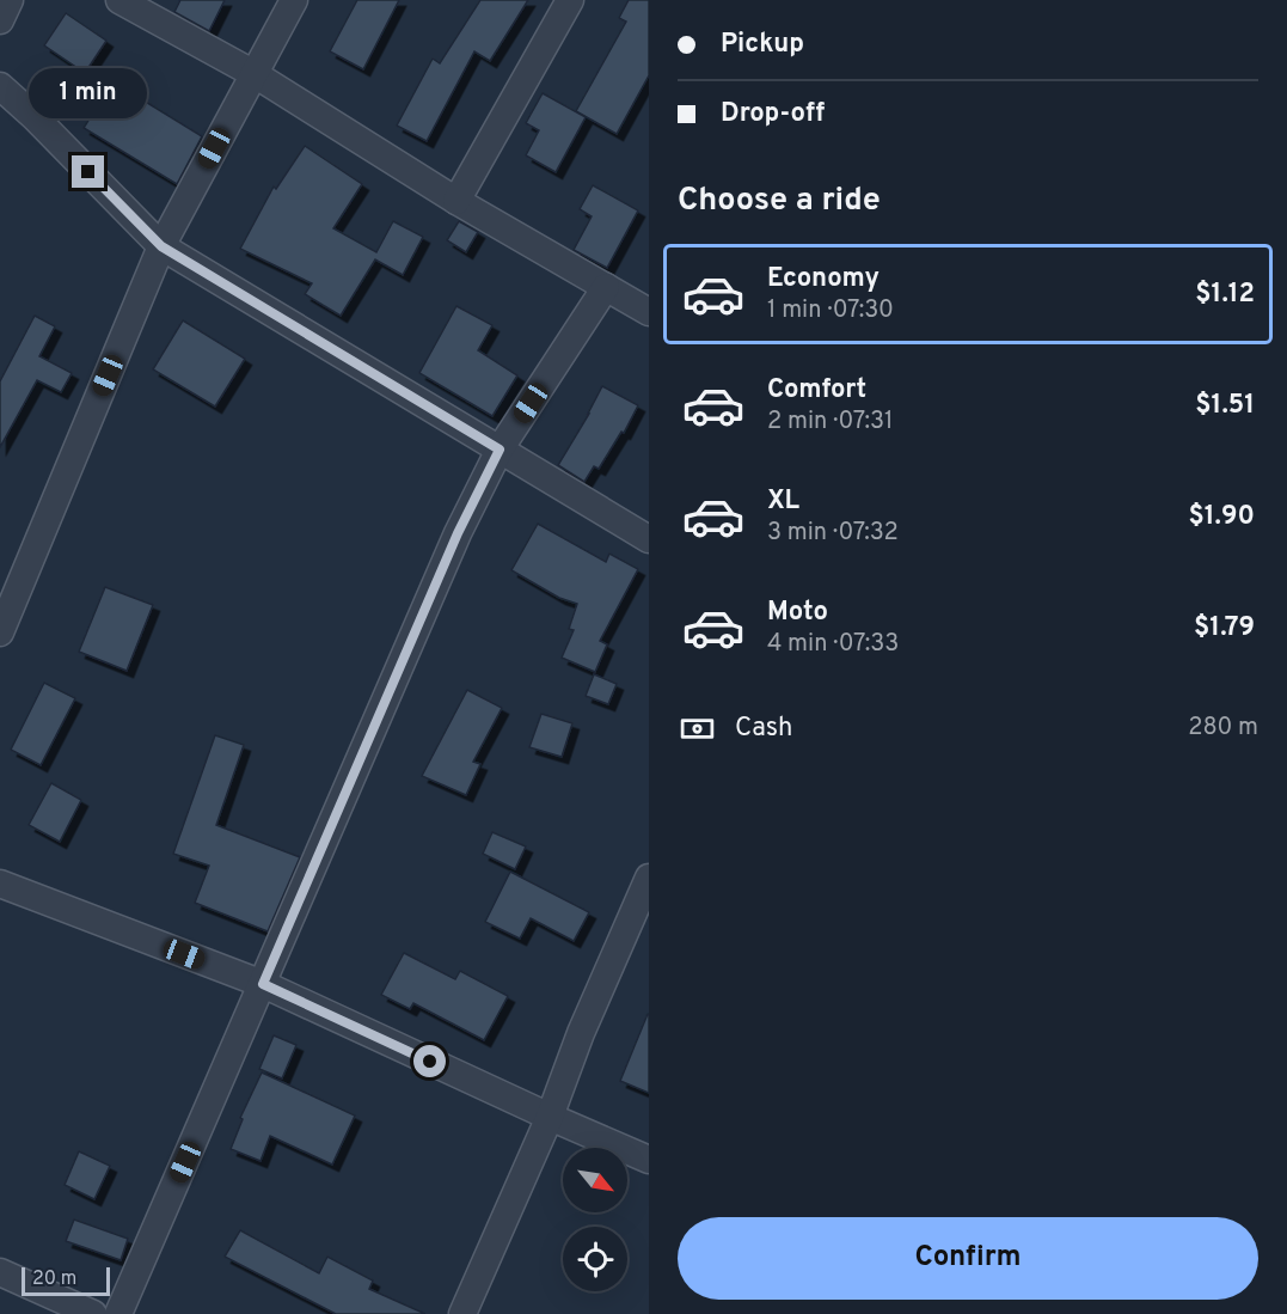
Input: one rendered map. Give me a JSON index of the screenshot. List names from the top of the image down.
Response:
{
  "scale_bar": "20 m",
  "north": "bottom right",
  "page": {
    "banner": ["Pickup", "Drop-off"],
    "bubble": "1 min",
    "heading": "Choose a ride",
    "list": [
      {
        "name": "Economy",
        "note": "1 min · 07:30",
        "value": "$1.12"
      },
      {
        "name": "Comfort",
        "note": "2 min · 07:31",
        "value": "$1.51"
      },
      {
        "name": "XL",
        "note": "3 min · 07:32",
        "value": "$1.90"
      },
      {
        "name": "Moto",
        "note": "4 min · 07:33",
        "value": "$1.79"
      }
    ],
    "pay": ["Cash", "280 m"],
    "buttons": "Confirm",
    "scale": "20 m"
  }
}
